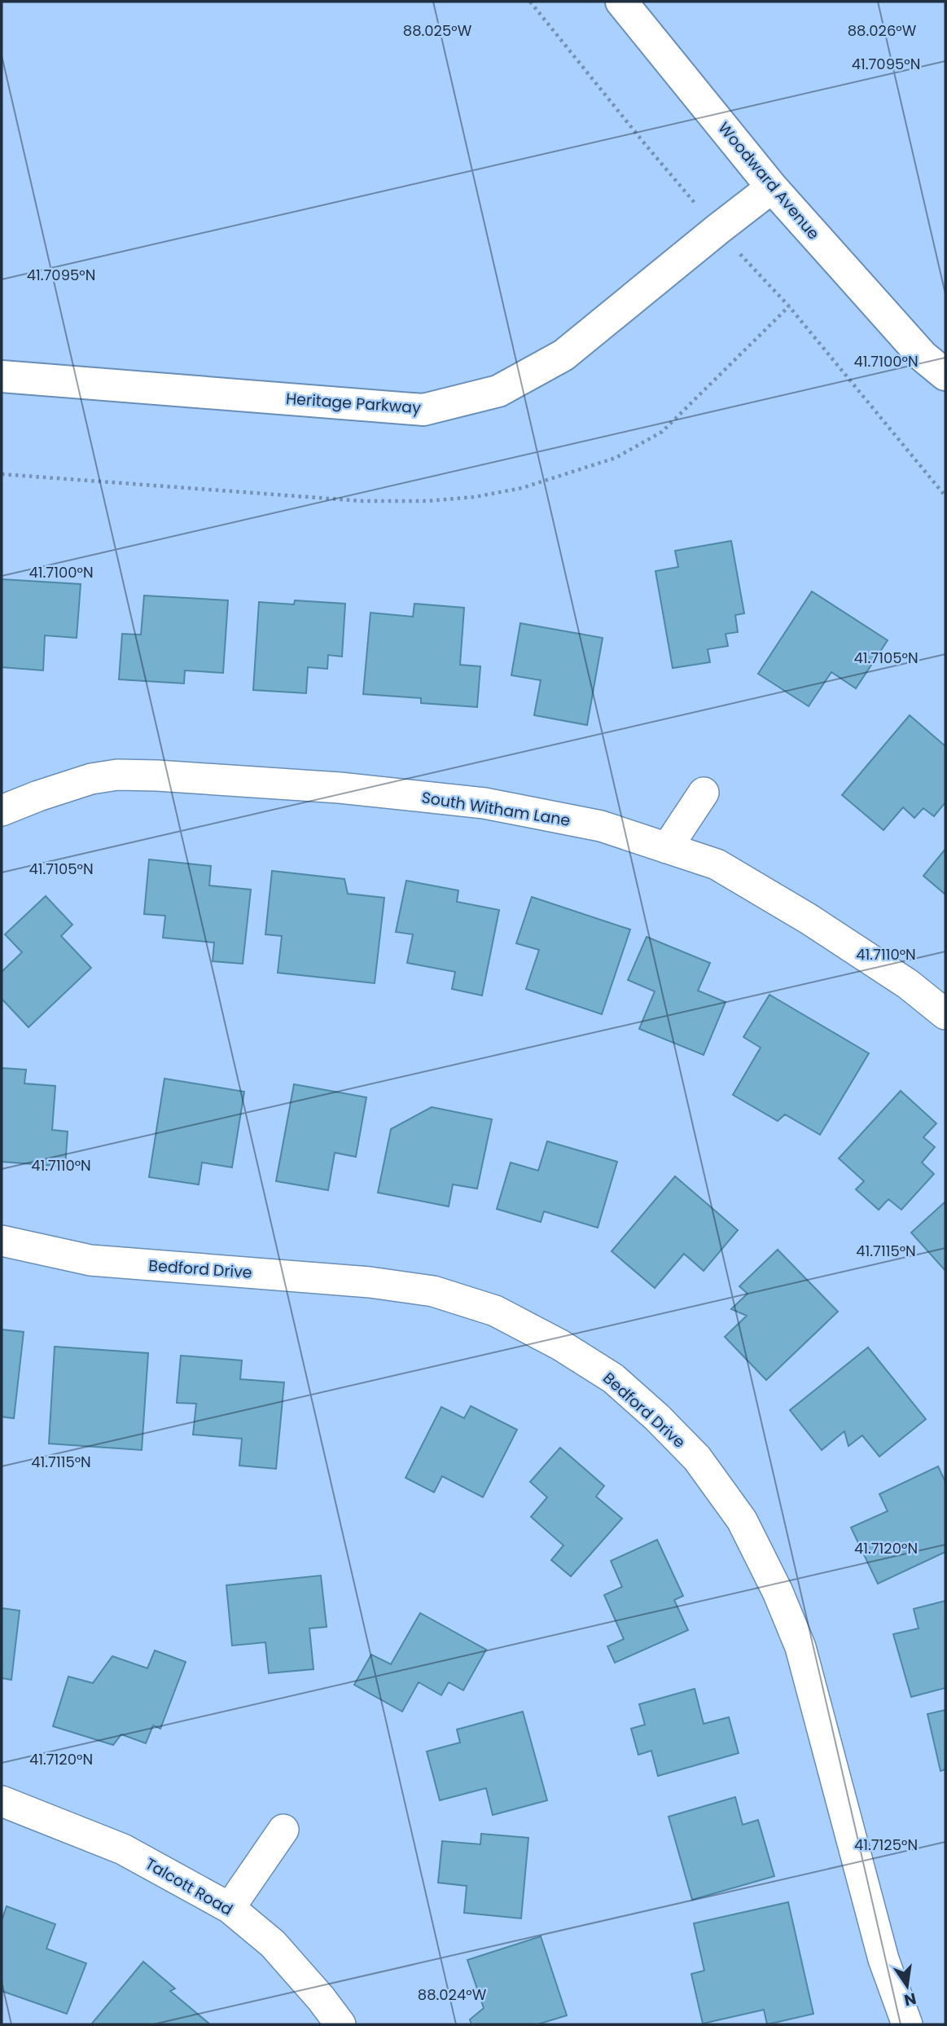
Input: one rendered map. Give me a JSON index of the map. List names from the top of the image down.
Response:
{
  "streets": {
    "street": [
      "Woodward Avenue",
      "Heritage Parkway",
      "South Witham Lane",
      "Bedford Drive",
      "Talcott Road"
    ]
  },
  "crossings": [
    ["Woodward Avenue", "Heritage Parkway"]
  ],
  "north": "bottom",
  "coordinates": [
    "88.025°W",
    "88.026°W",
    "41.7095°N",
    "41.7100°N",
    "41.7105°N",
    "41.7110°N",
    "41.7115°N",
    "41.7120°N",
    "41.7125°N",
    "88.024°W"
  ]
}
